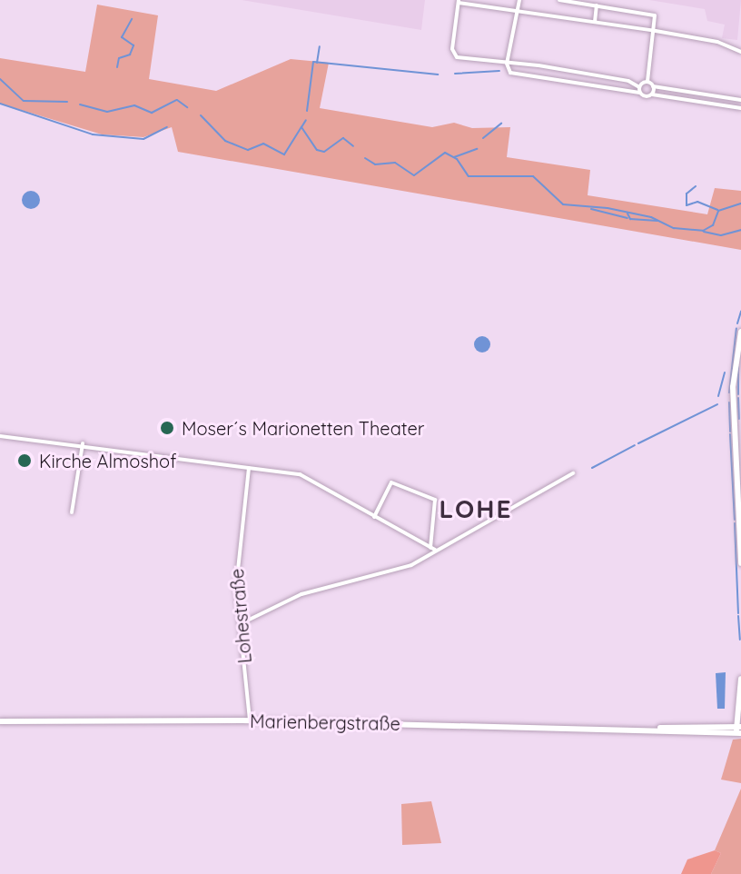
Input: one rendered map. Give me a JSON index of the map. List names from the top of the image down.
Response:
{
  "streets": {
    "main road": ["Marienbergstraße"],
    "street": ["Lohestraße"]
  },
  "crossings": [
    ["Lohestraße", "Marienbergstraße"]
  ],
  "districts": ["LOHE"],
  "places": ["Moser´s Marionetten Theater", "Kirche Almoshof"]
}
